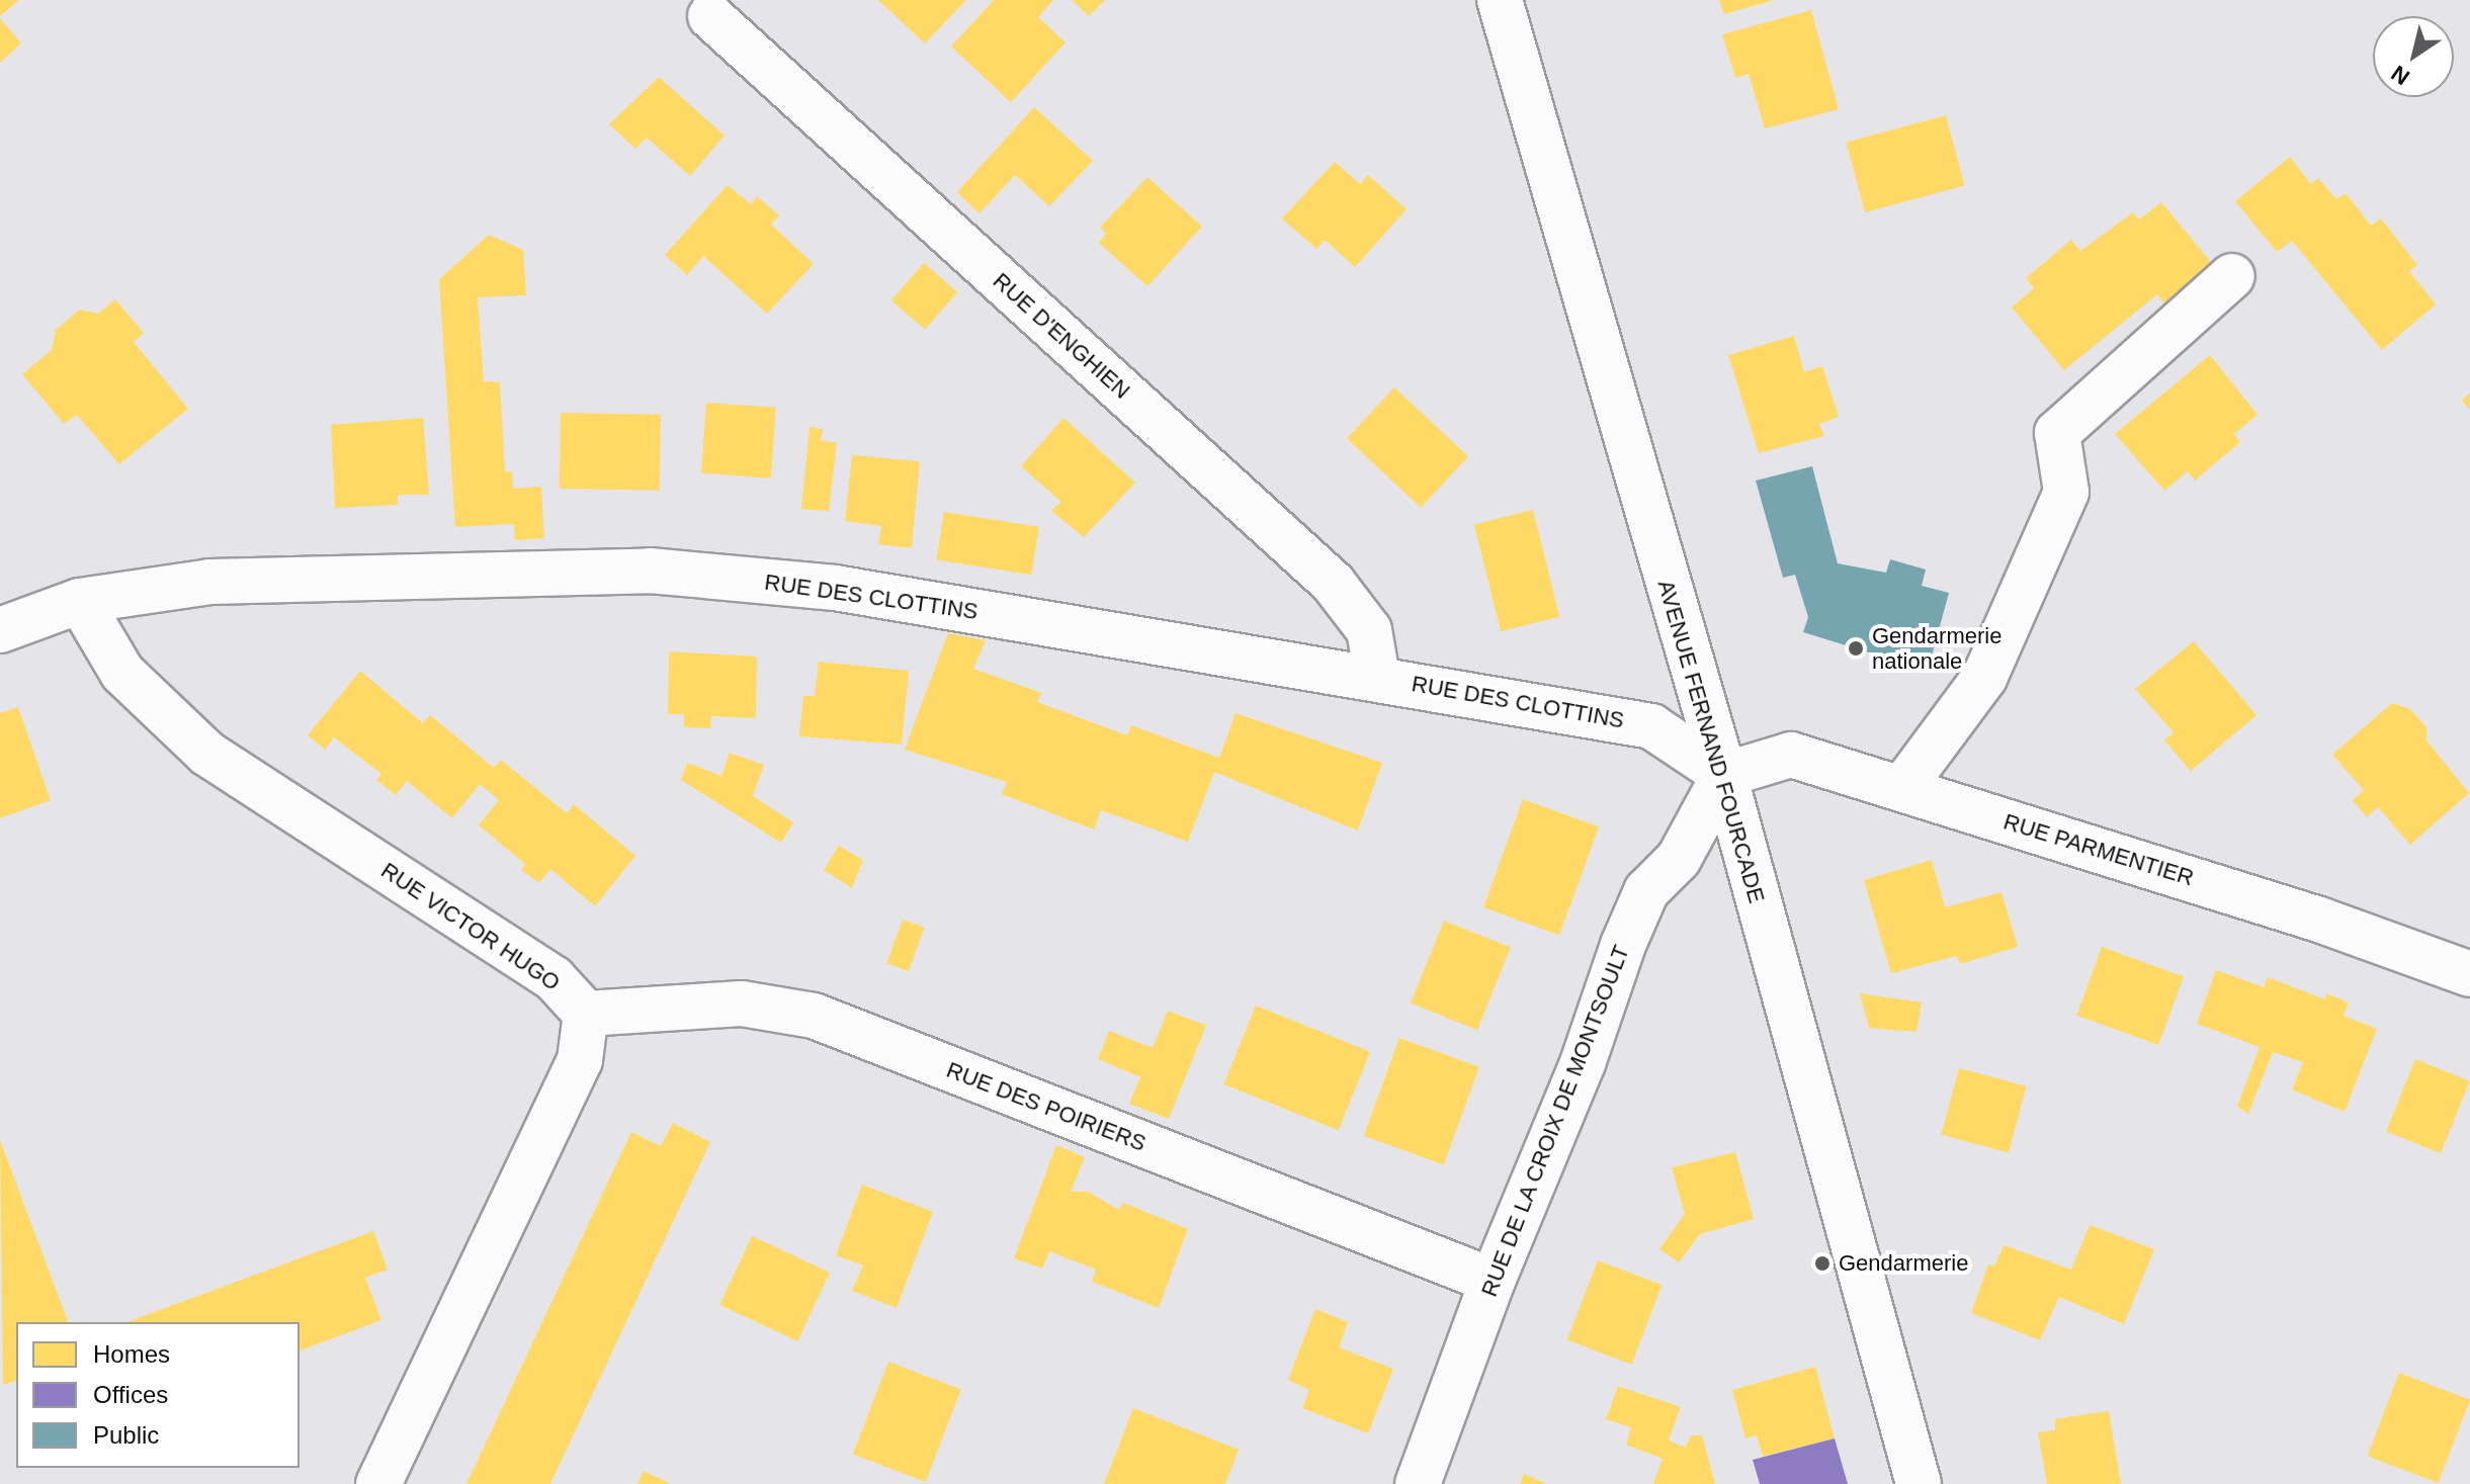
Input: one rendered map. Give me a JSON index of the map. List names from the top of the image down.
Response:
{
  "streets": {
    "street": [
      "RUE D'ENGHIEN",
      "RUE DES CLOTTINS",
      "AVENUE FERNAND FOURCADE",
      "RUE PARMENTIER",
      "RUE VICTOR HUGO",
      "RUE DES POIRIERS",
      "RUE DE LA CROIX DE MONTSOULT"
    ]
  },
  "crossings": [
    ["RUE D'ENGHIEN", "RUE DES CLOTTINS"],
    ["RUE DES CLOTTINS", "AVENUE FERNAND FOURCADE"],
    ["RUE DES CLOTTINS", "RUE PARMENTIER"],
    ["RUE DES CLOTTINS", "RUE VICTOR HUGO"],
    ["RUE DES CLOTTINS", "RUE DE LA CROIX DE MONTSOULT"],
    ["AVENUE FERNAND FOURCADE", "RUE PARMENTIER"],
    ["AVENUE FERNAND FOURCADE", "RUE DE LA CROIX DE MONTSOULT"],
    ["RUE PARMENTIER", "RUE DE LA CROIX DE MONTSOULT"],
    ["RUE VICTOR HUGO", "RUE DES POIRIERS"],
    ["RUE DES POIRIERS", "RUE DE LA CROIX DE MONTSOULT"]
  ],
  "places": ["Gendarmerie nationale", "Gendarmerie"],
  "legend": ["Homes", "Offices", "Public"],
  "north": "bottom left"
}
